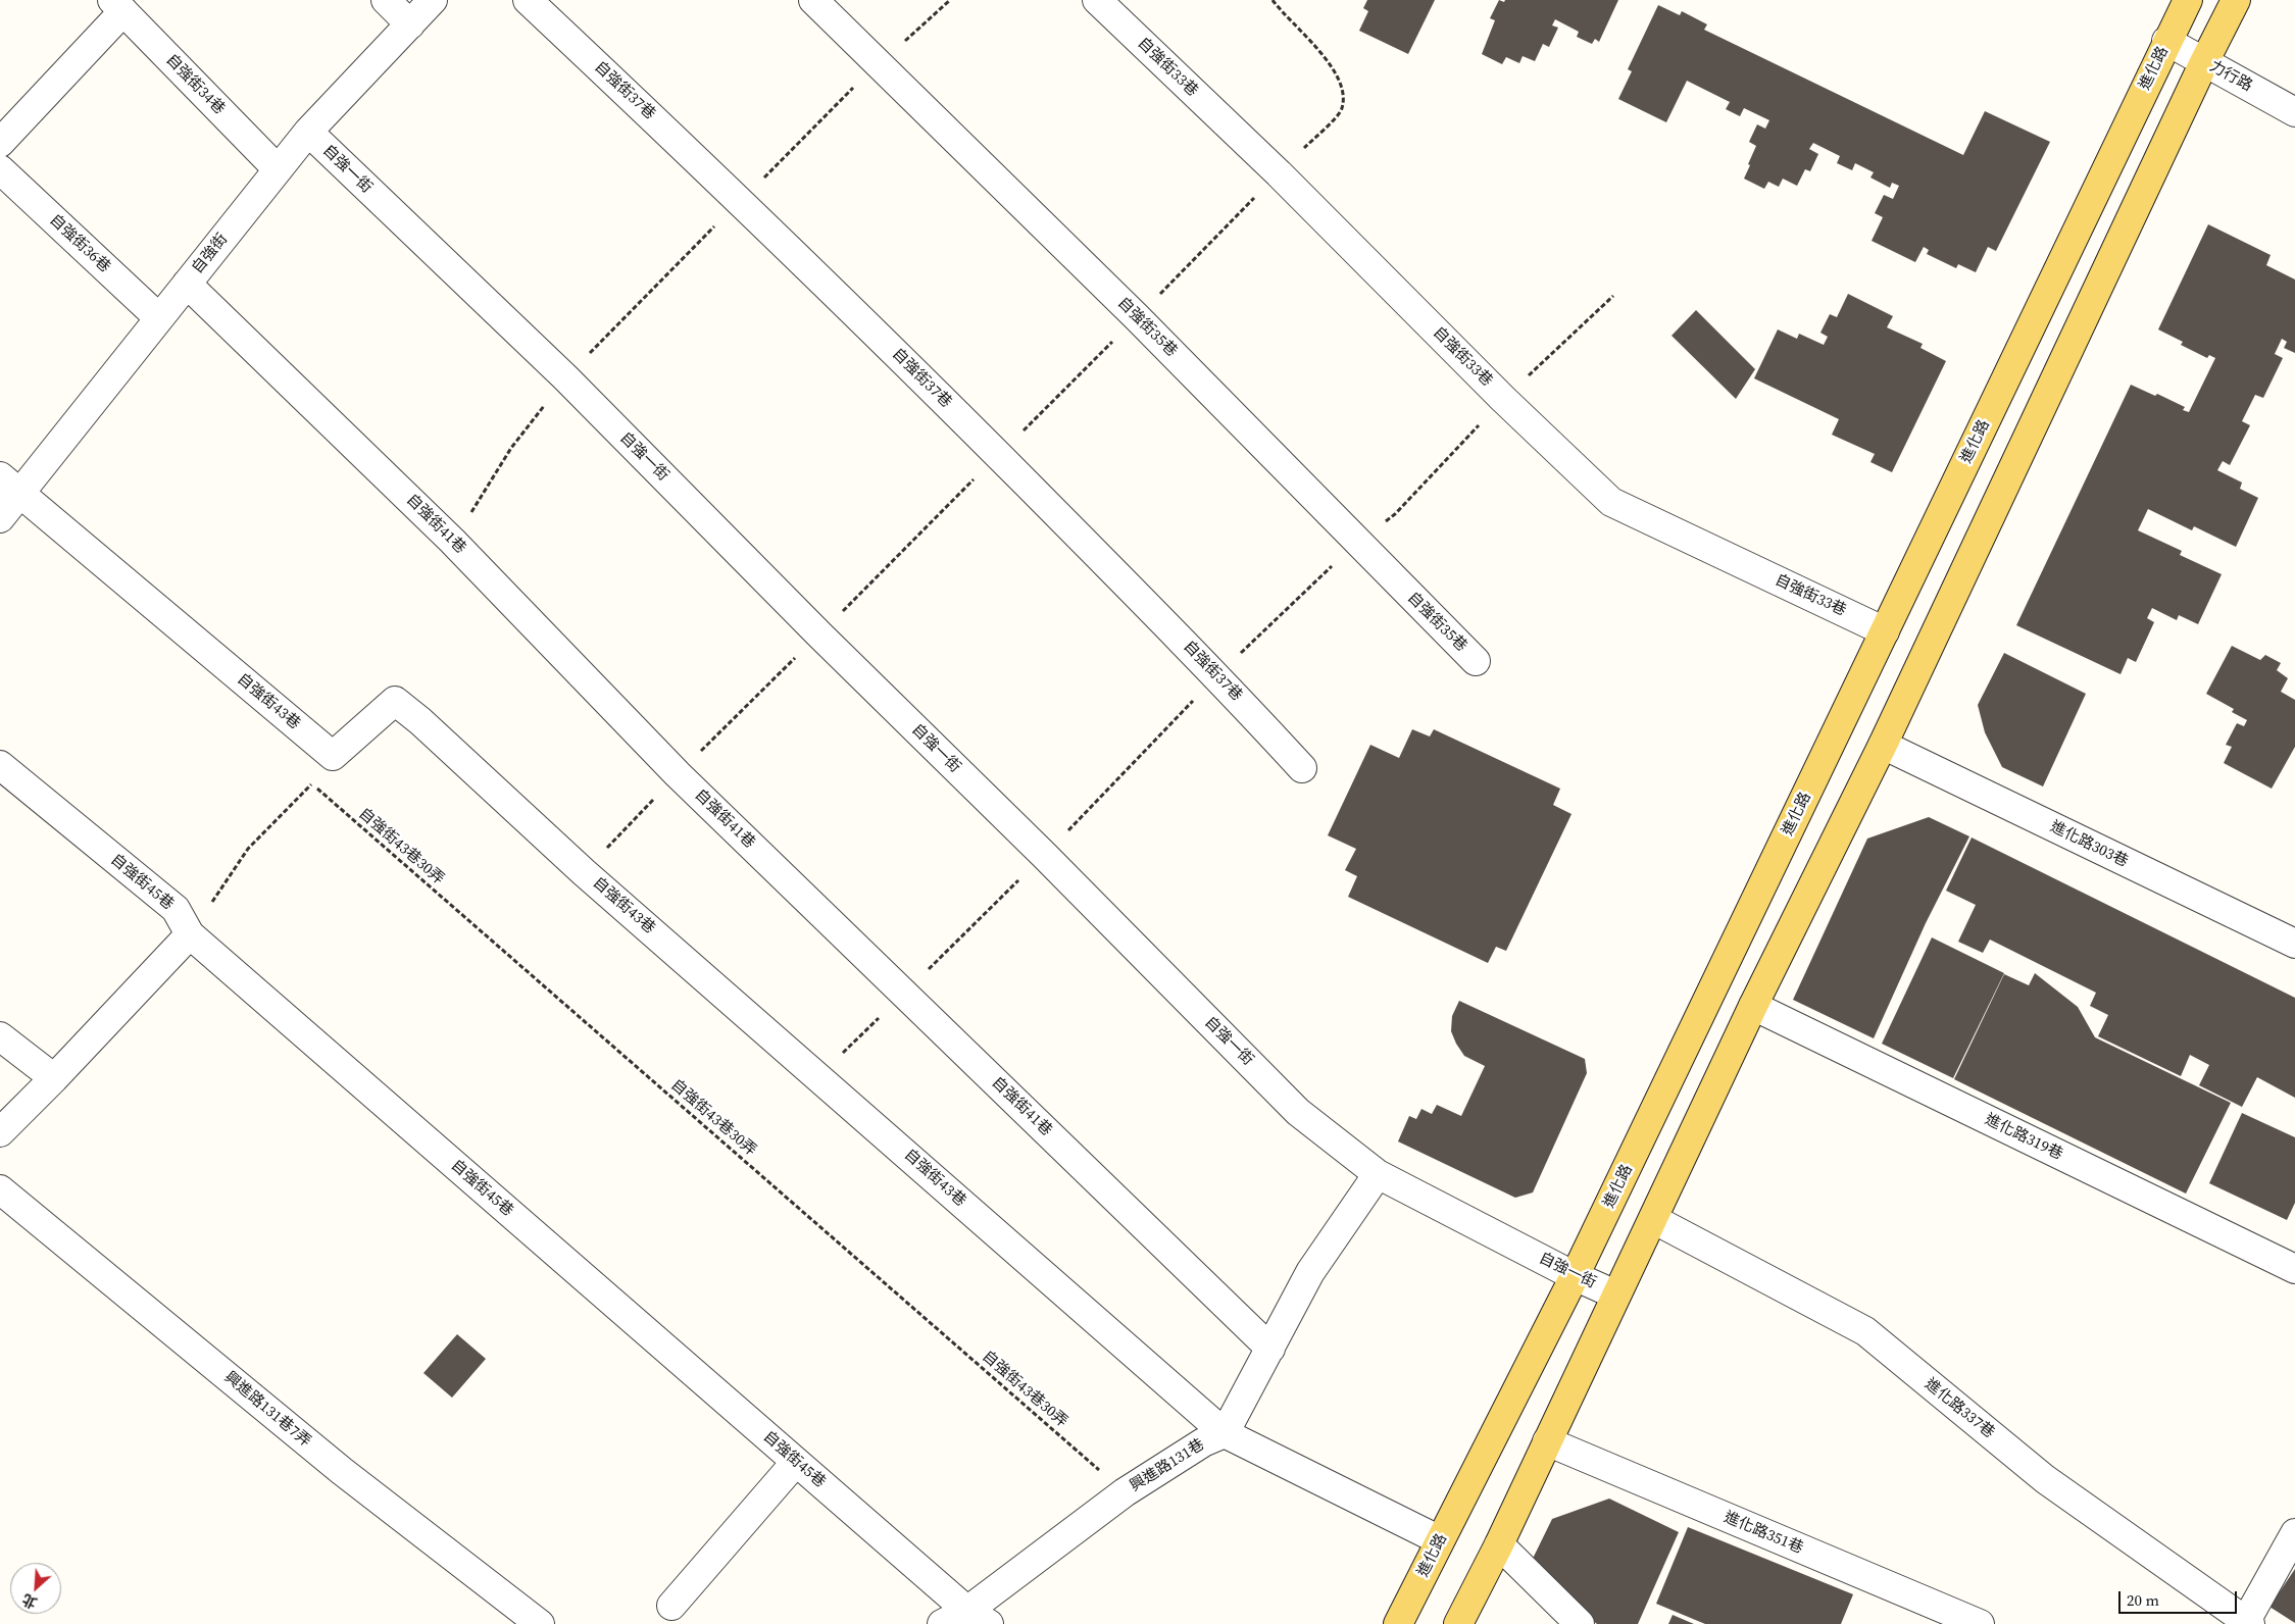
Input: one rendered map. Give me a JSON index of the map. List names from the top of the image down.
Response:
{
  "streets": {
    "main road": ["進化路"],
    "street": [
      "自強街33巷",
      "力行路",
      "自強街34巷",
      "自強街37巷",
      "自強一街",
      "自強街36巷",
      "自強街",
      "自強街35巷",
      "自強街41巷",
      "自強街43巷",
      "進化路303巷",
      "自強街45巷",
      "進化路319巷",
      "進化路337巷",
      "興進路131巷7弄",
      "興進路131巷",
      "進化路351巷"
    ],
    "path": ["自強街43巷30弄"]
  },
  "crossings": [
    ["自強街33巷", "進化路"],
    ["進化路", "力行路"],
    ["進化路", "自強一街"],
    ["進化路", "自強街43巷"],
    ["自強街34巷", "自強街"],
    ["自強一街", "自強街"],
    ["自強街36巷", "自強街"],
    ["自強街", "自強街41巷"],
    ["自強街", "自強街43巷"],
    ["自強街43巷", "興進路131巷"],
    ["自強街43巷30弄", "興進路131巷"],
    ["自強街45巷", "興進路131巷"]
  ],
  "scale_bar": "20 m",
  "north": "bottom left"
}
